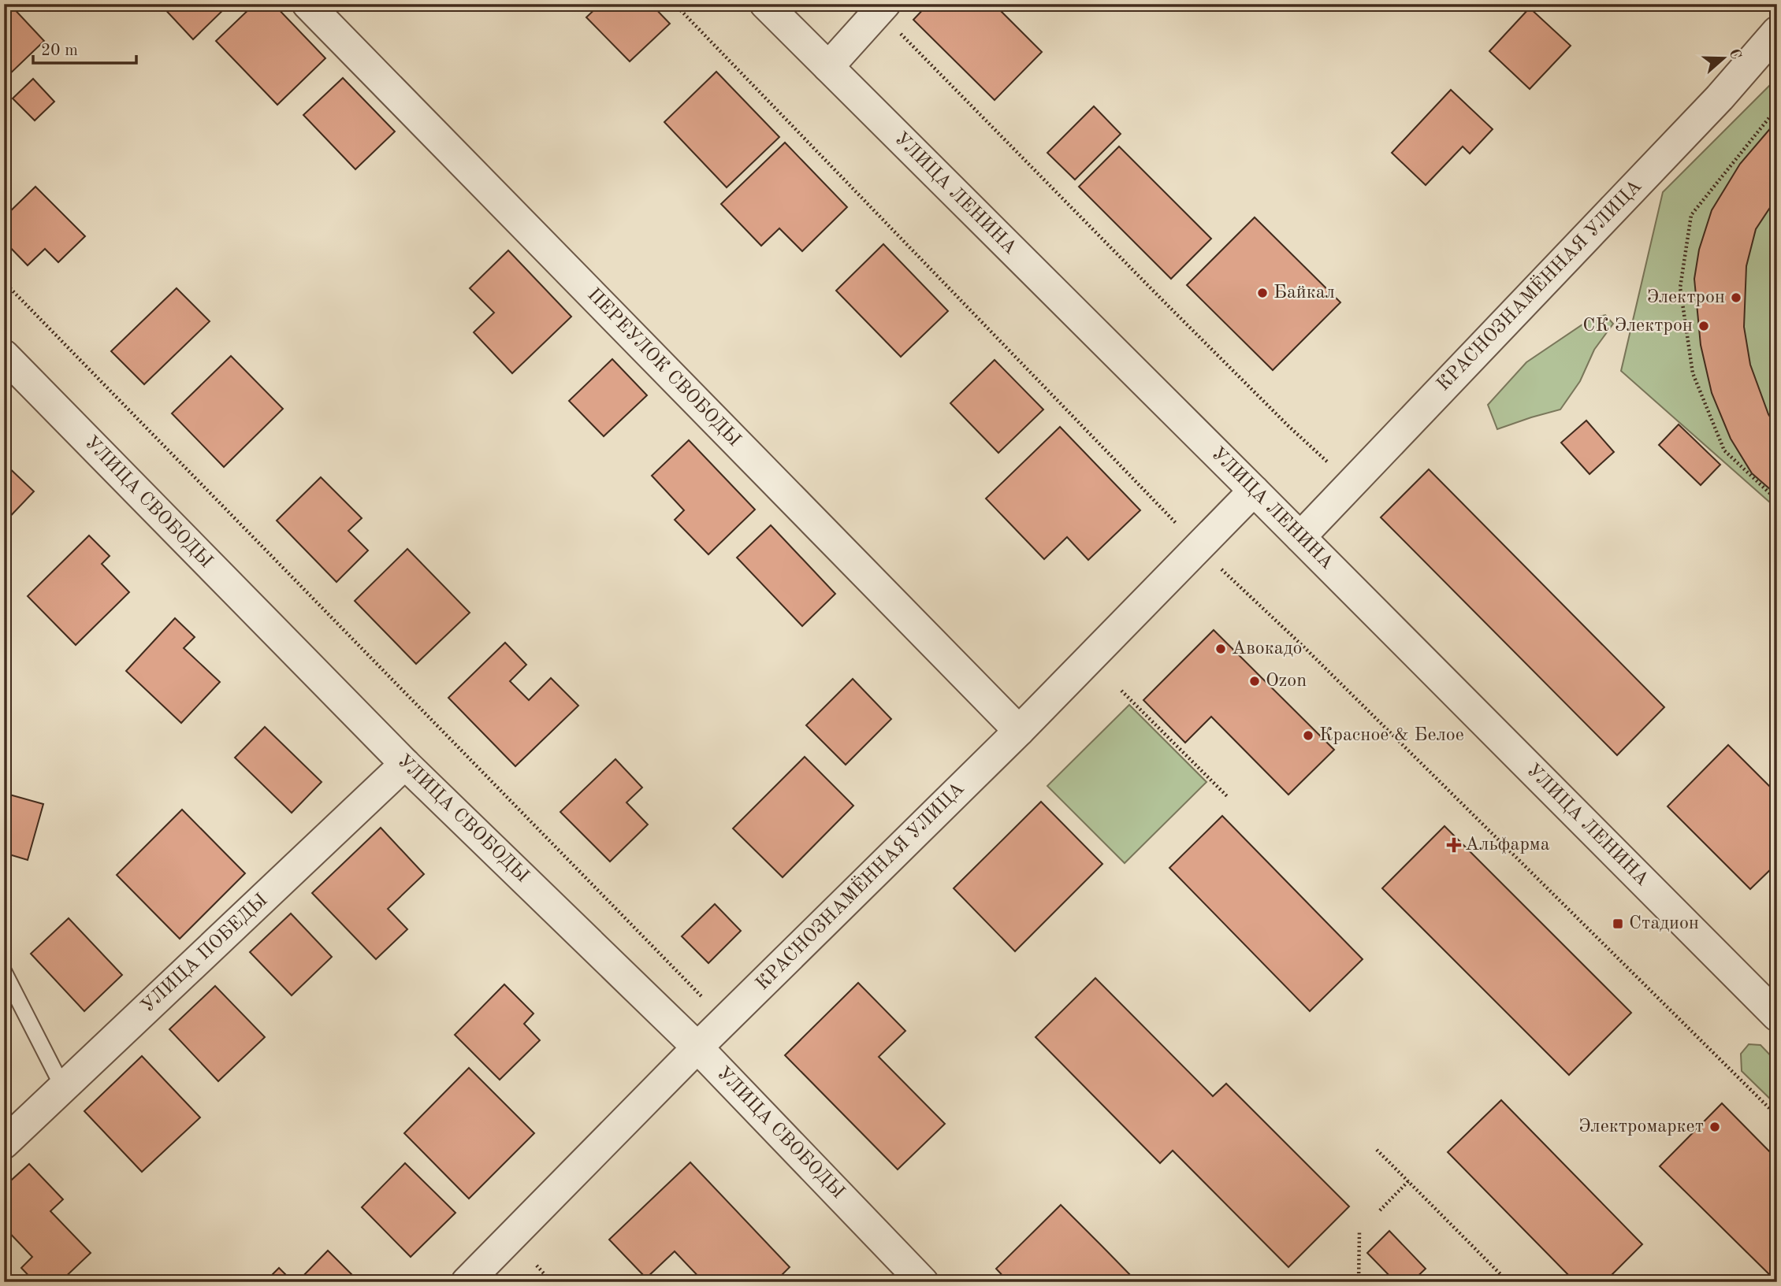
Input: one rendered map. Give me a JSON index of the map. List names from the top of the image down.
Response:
{
  "streets": {
    "street": [
      "УЛИЦА ЛЕНИНА",
      "КРАСНОЗНАМЁННАЯ УЛИЦА",
      "ПЕРЕУЛОК СВОБОДЫ",
      "УЛИЦА СВОБОДЫ",
      "УЛИЦА ПОБЕДЫ"
    ]
  },
  "crossings": [
    ["УЛИЦА ЛЕНИНА", "КРАСНОЗНАМЁННАЯ УЛИЦА"],
    ["КРАСНОЗНАМЁННАЯ УЛИЦА", "ПЕРЕУЛОК СВОБОДЫ"],
    ["КРАСНОЗНАМЁННАЯ УЛИЦА", "УЛИЦА СВОБОДЫ"],
    ["УЛИЦА СВОБОДЫ", "УЛИЦА ПОБЕДЫ"]
  ],
  "places": {
    "other": [
      "Байкал",
      "Электрон",
      "СК Электрон",
      "Авокадо",
      "Ozon",
      "Красное & Белое",
      "Электромаркет"
    ],
    "health": ["Альфарма"],
    "transit": ["Стадион"]
  },
  "scale_bar": "20 m",
  "north": "right"
}
